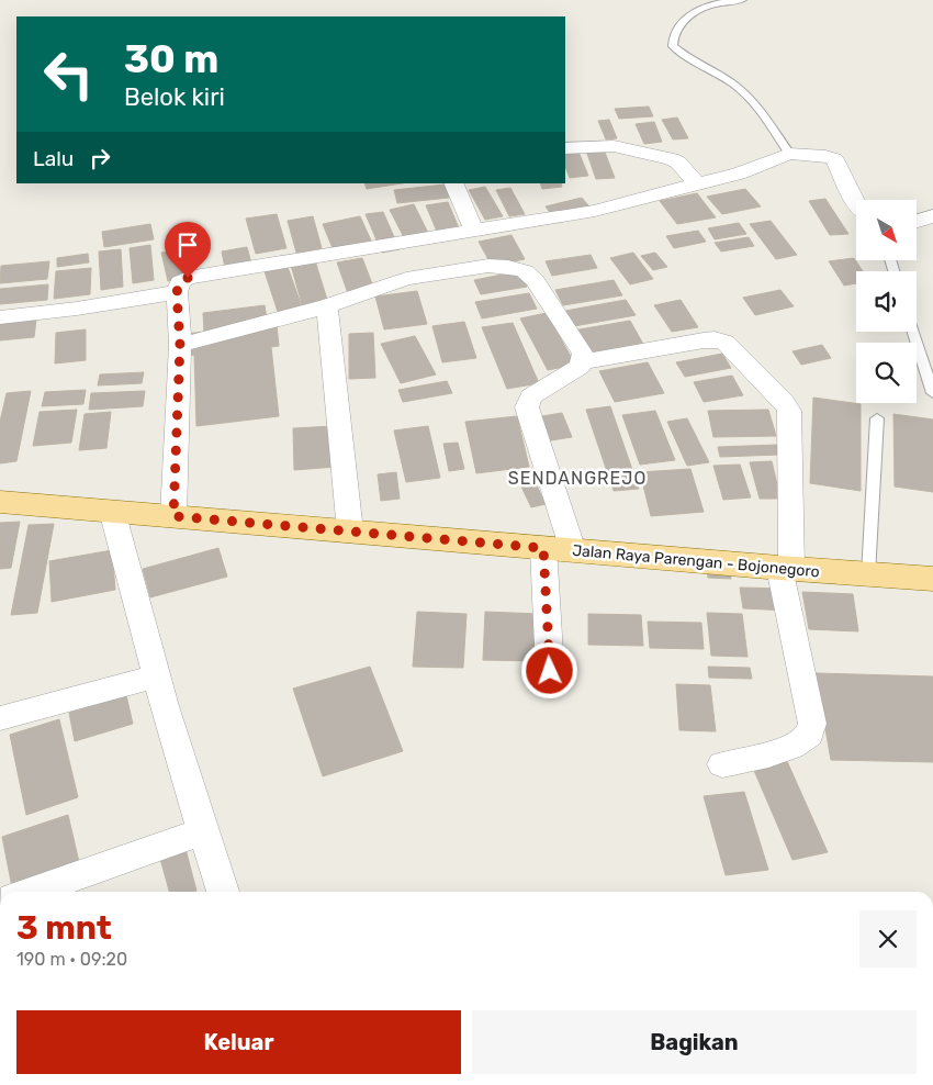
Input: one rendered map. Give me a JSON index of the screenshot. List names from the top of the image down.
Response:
{
  "streets": {
    "main road": ["Jalan Raya Parengan - Bojonegoro"]
  },
  "districts": ["SENDANGREJO"],
  "north": "bottom right",
  "page": {
    "turn": ["30 m", "Belok kiri"],
    "then": "Lalu",
    "heading": ["3 mnt", "190 m · 09:20"],
    "buttons": ["Keluar", "Bagikan"]
  }
}
